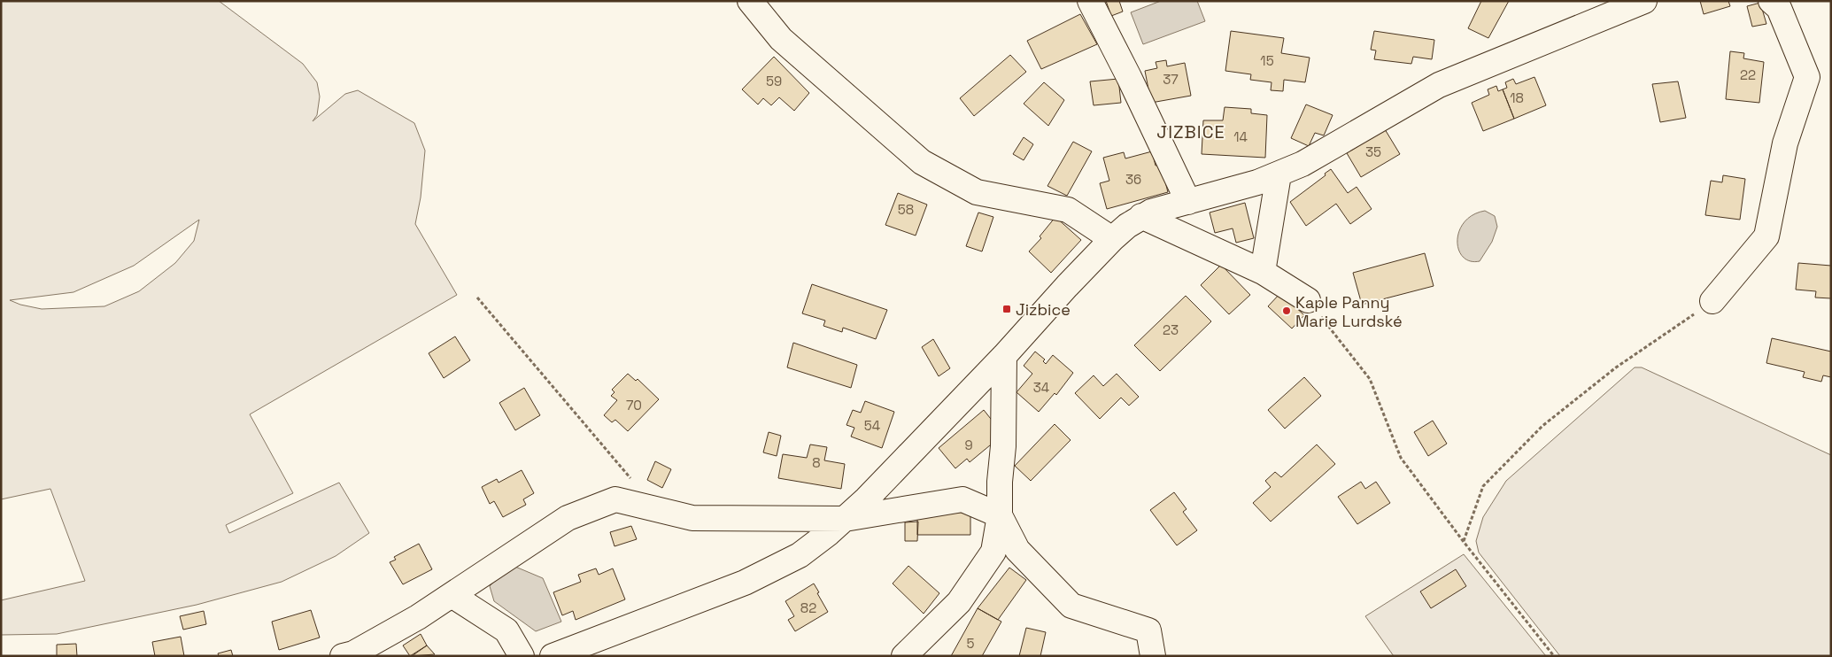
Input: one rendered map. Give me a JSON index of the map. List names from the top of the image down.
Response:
{
  "districts": ["JIZBICE"],
  "places": {
    "transit": ["Jizbice"],
    "other": ["Kaple Panny Marie Lurdské"]
  },
  "house_numbers": [
    "15",
    "22",
    "37",
    "59",
    "18",
    "14",
    "35",
    "36",
    "58",
    "23",
    "34",
    "70",
    "54",
    "9",
    "8",
    "82",
    "5"
  ]
}
